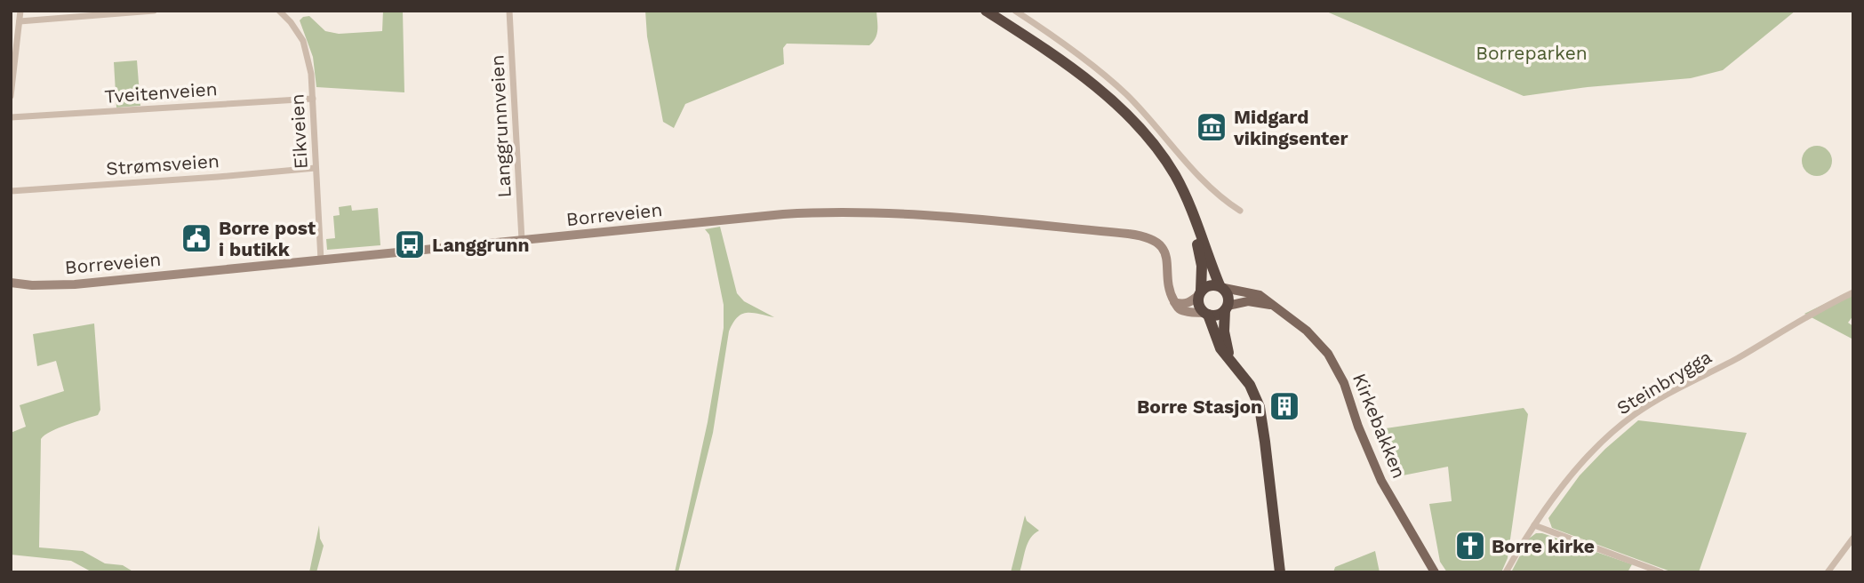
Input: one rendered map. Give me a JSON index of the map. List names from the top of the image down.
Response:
{
  "streets": {
    "main road": ["Borreveien", "Kirkebakken"],
    "street": [
      "Tveitenveien",
      "Langgrunnveien",
      "Eikveien",
      "Strømsveien",
      "Steinbrygga"
    ]
  },
  "crossings": [
    ["Tveitenveien", "Eikveien"],
    ["Langgrunnveien", "Borreveien"],
    ["Eikveien", "Strømsveien"],
    ["Eikveien", "Borreveien"]
  ],
  "parks": ["Borreparken"],
  "places": {
    "museum": ["Midgard vikingsenter"],
    "public building": ["Borre post i butikk"],
    "bus stop": ["Langgrunn"],
    "building": ["Borre Stasjon"],
    "church": ["Borre kirke"]
  }
}
